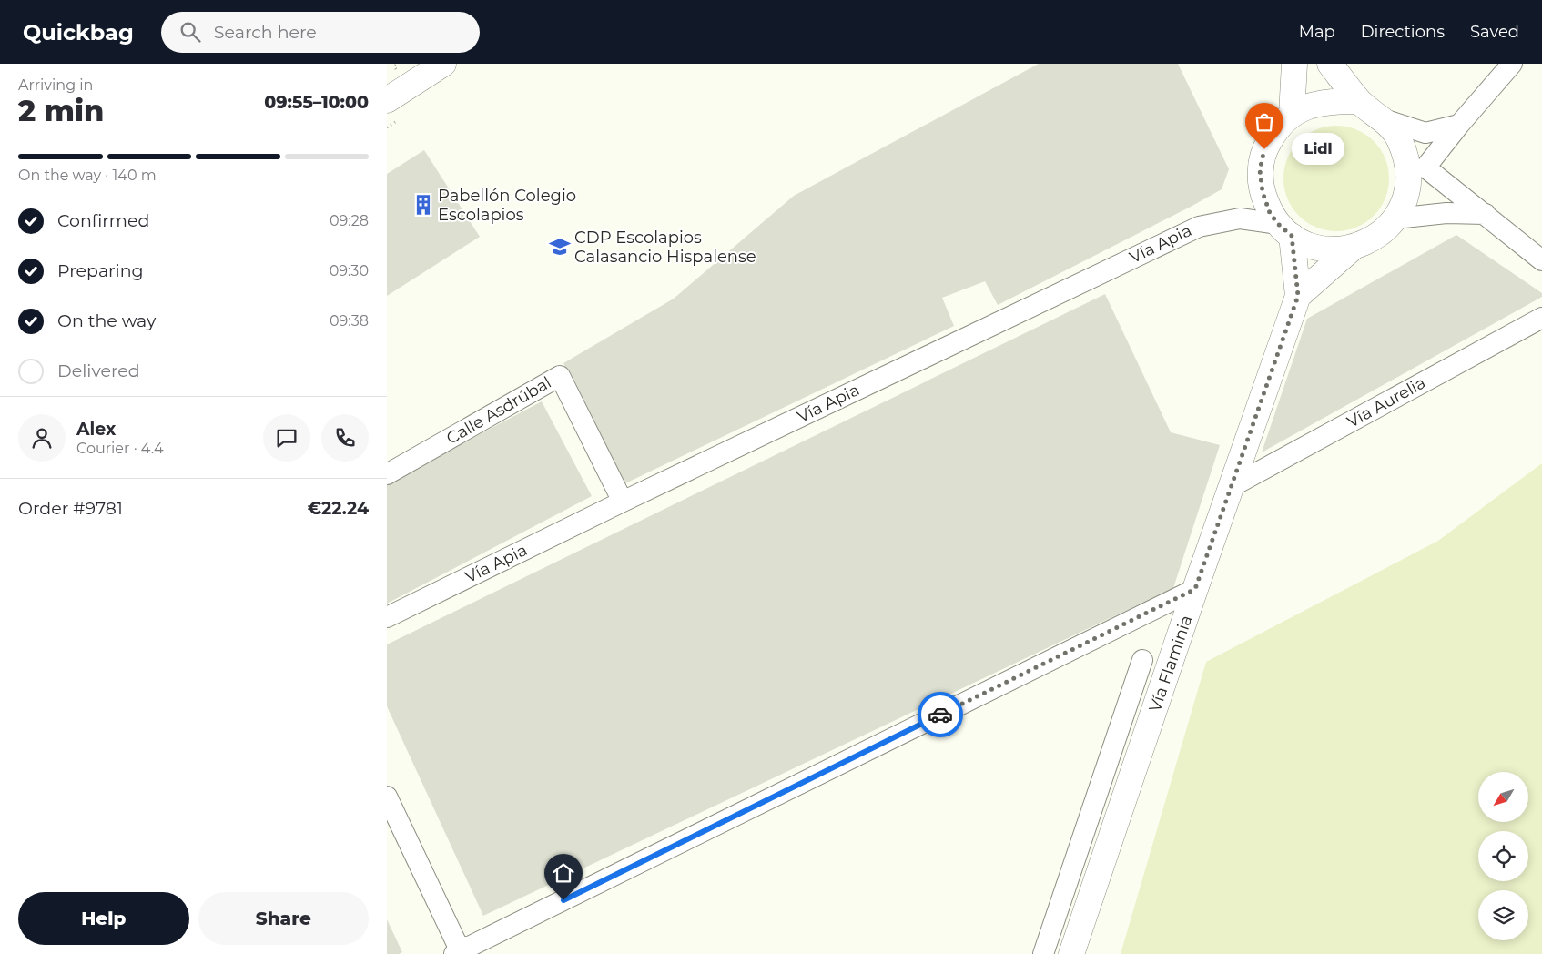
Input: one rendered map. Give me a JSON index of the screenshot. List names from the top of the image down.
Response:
{
  "streets": {
    "street": [
      "Vía Apia",
      "Vía Aurelia",
      "Calle Asdrúbal",
      "Vía Flaminia"
    ]
  },
  "crossings": [
    ["Vía Apia", "Calle Asdrúbal"],
    ["Vía Apia", "Vía Flaminia"],
    ["Vía Aurelia", "Vía Flaminia"]
  ],
  "places": {
    "other": ["Lidl"],
    "building": ["Pabellón Colegio Escolapios"],
    "school or university": ["CDP Escolapios Calasancio Hispalense"]
  },
  "north": "bottom left",
  "page": {
    "header": "Quickbag",
    "search": "Search here",
    "nav": ["Map", "Directions", "Saved"],
    "heading": ["2 min", "Arriving in", "09:55–10:00"],
    "panel": [
      "Alex",
      "Courier · 4.4",
      "Order #9781",
      "€22.24"
    ],
    "bubble": "Lidl",
    "bar": "On the way · 140 m",
    "list": [
      ["Confirmed", "09:28"],
      ["Preparing", "09:30"],
      ["On the way", "09:38"],
      "Delivered"
    ],
    "buttons": ["Help", "Share"]
  }
}
